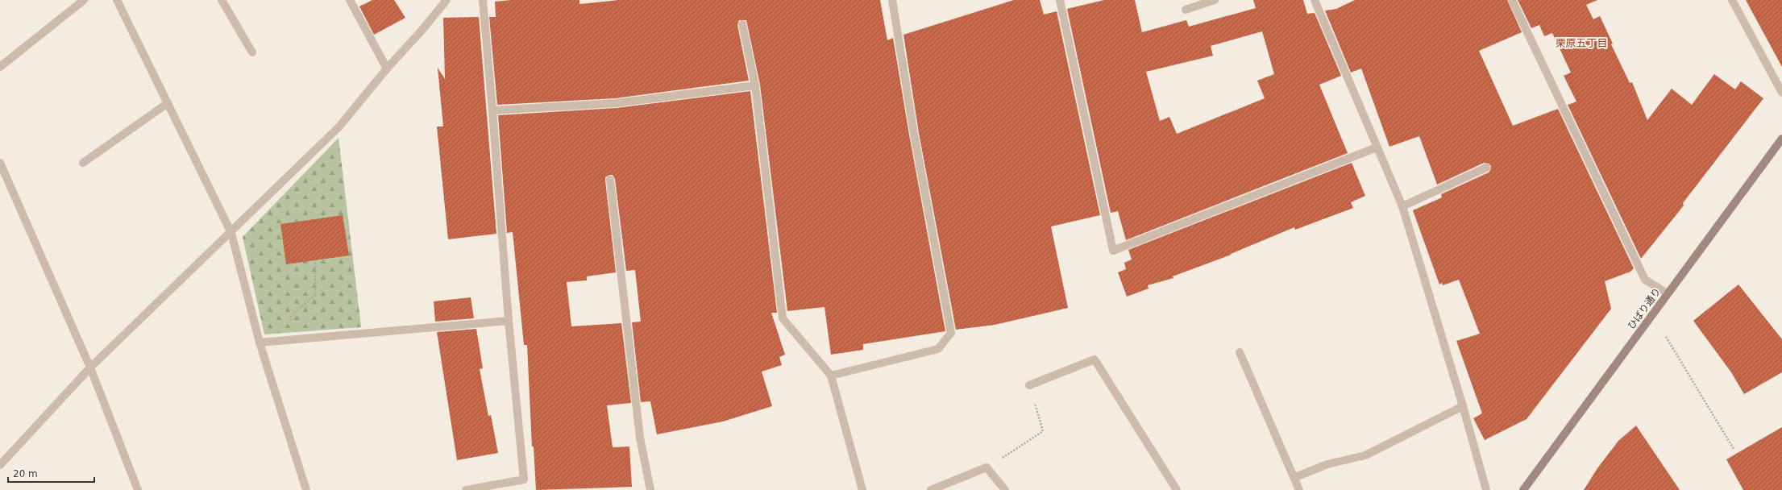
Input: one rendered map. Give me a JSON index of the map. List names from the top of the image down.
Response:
{
  "streets": {
    "street": ["ひばり通り"]
  },
  "districts": ["栗原五丁目"],
  "scale_bar": "20 m"
}
